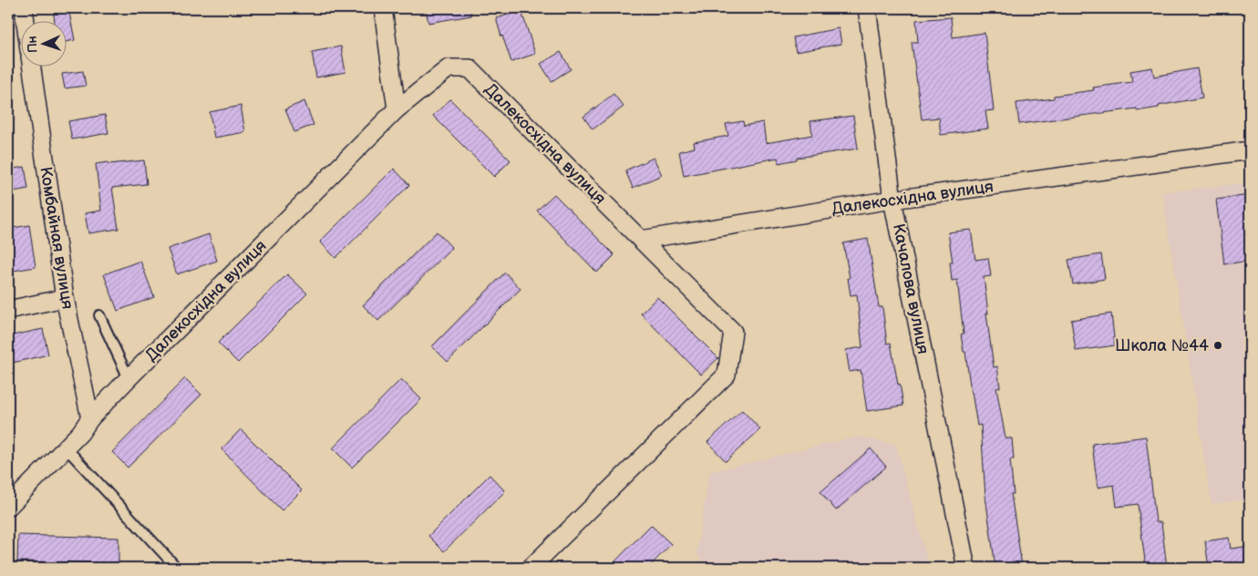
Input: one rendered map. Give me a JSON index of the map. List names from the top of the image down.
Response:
{
  "streets": {
    "street": ["Далекосхідна вулиця", "Комбайная вулиця", "Качалова вулиця"]
  },
  "crossings": [
    ["Далекосхідна вулиця", "Комбайная вулиця"],
    ["Далекосхідна вулиця", "Качалова вулиця"]
  ],
  "places": ["Школа №44"],
  "north": "left"
}
